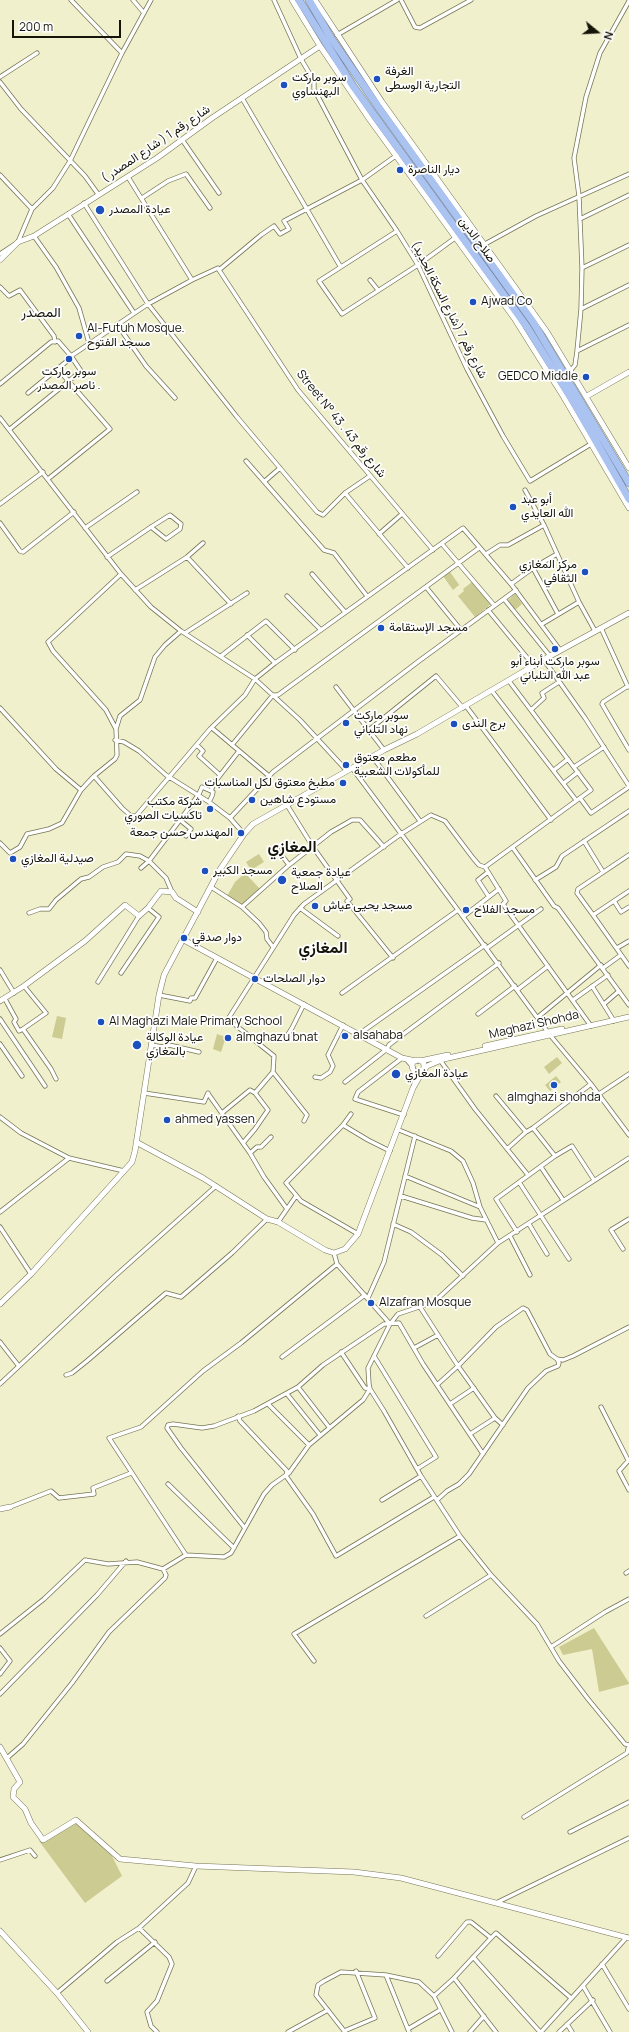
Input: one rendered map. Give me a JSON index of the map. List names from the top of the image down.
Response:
{
  "streets": {
    "highway": ["صلاح الدين"],
    "street": [
      "شارع رقم 1 ( شارع المصدر )",
      "شارع رقم 7 (شارع السكة الحديد)",
      "Street N° 43 . شارع رقم 43",
      "Maghazi Shohda"
    ]
  },
  "crossings": [
    ["شارع رقم 1 ( شارع المصدر )", "شارع رقم 7 (شارع السكة الحديد)"]
  ],
  "districts": ["المصدر", "المغازِي", "المغازي"],
  "places": [
    "الغرفة التجارية الوسطى",
    "سوبر ماركت البهنساوي",
    "ديار الناصرة",
    "عيادة المصدر",
    "Ajwad Co",
    "Al-Futuh Mosque. مسجد الفتوح",
    "سوبر ماركت ناصر المصدر .",
    "GEDCO Middle",
    "أبو عبد الله العايدي",
    "مركز المغازي الثقافي",
    "مسجد الإستقامة",
    "سوبر ماركت أبناء أبو عبد الله التلباني",
    "سوبر ماركت نهاد التلباني",
    "برج الندى",
    "مطعم معتوق للمأكولات الشعبية",
    "مطبخ معتوق لكل المناسبات",
    "مستودع شاهين",
    "شركة مكتب تاكسيات الصوري",
    "المهندس حسن جمعة",
    "صيدلية المغازي",
    "مسجد الكبير",
    "عيادة جمعية الصلاح",
    "مسجد يحيى عياش",
    "مسجد الفلاح",
    "دوار صدقي",
    "دوار الصلحات",
    "Al Maghazi Male Primary School",
    "alsahaba",
    "almghazu bnat",
    "عيادة الوكالة بالمغازي",
    "عيادة المغازي",
    "almghazi shohda",
    "ahmed yassen",
    "Alzafran Mosque"
  ],
  "scale_bar": "200 m",
  "north": "right"
}
